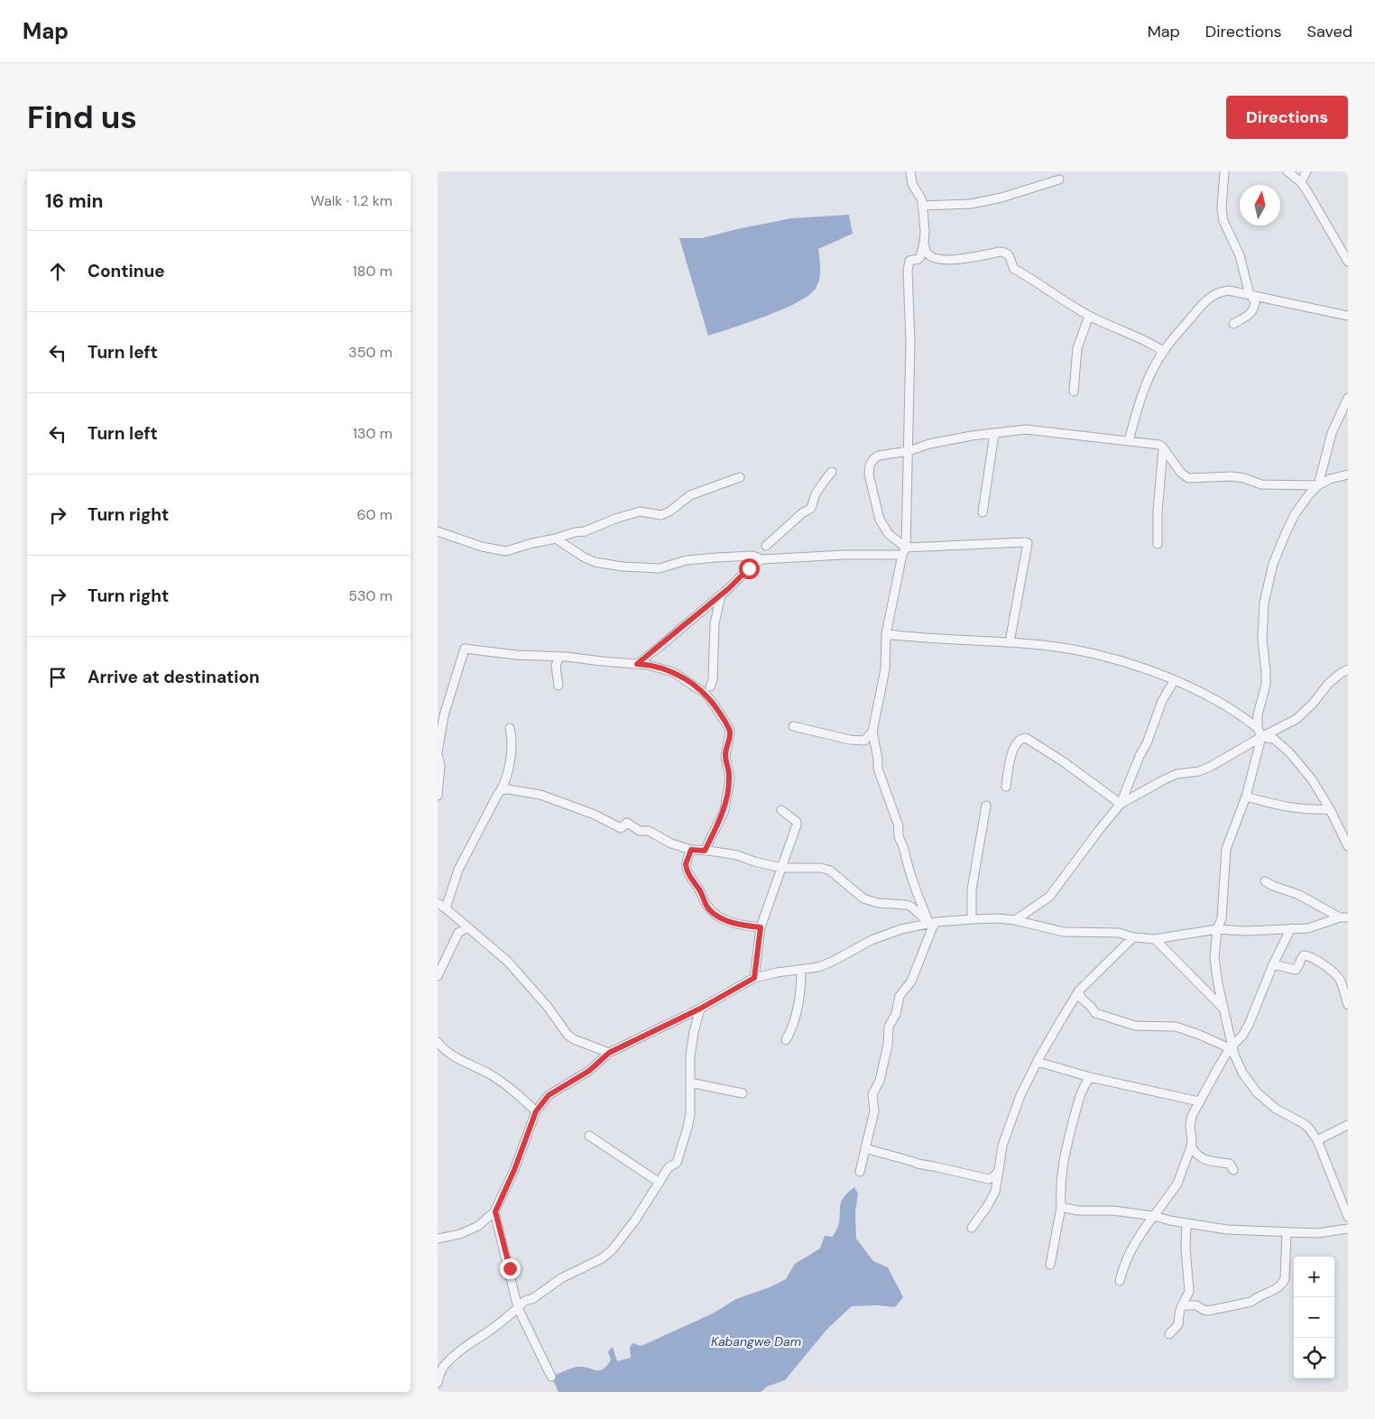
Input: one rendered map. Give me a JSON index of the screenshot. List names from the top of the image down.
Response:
{
  "water": ["Kabangwe Dam"],
  "north": "top",
  "page": {
    "header": "Map",
    "nav": ["Map", "Directions", "Saved"],
    "buttons": "Directions",
    "title": "Find us",
    "heading": ["16 min", "Walk · 1.2 km"],
    "list": [
      ["Continue", "180 m"],
      ["Turn left", "350 m"],
      ["Turn left", "130 m"],
      ["Turn right", "60 m"],
      ["Turn right", "530 m"],
      "Arrive at destination"
    ],
    "map_buttons": ["+", "−"]
  }
}
